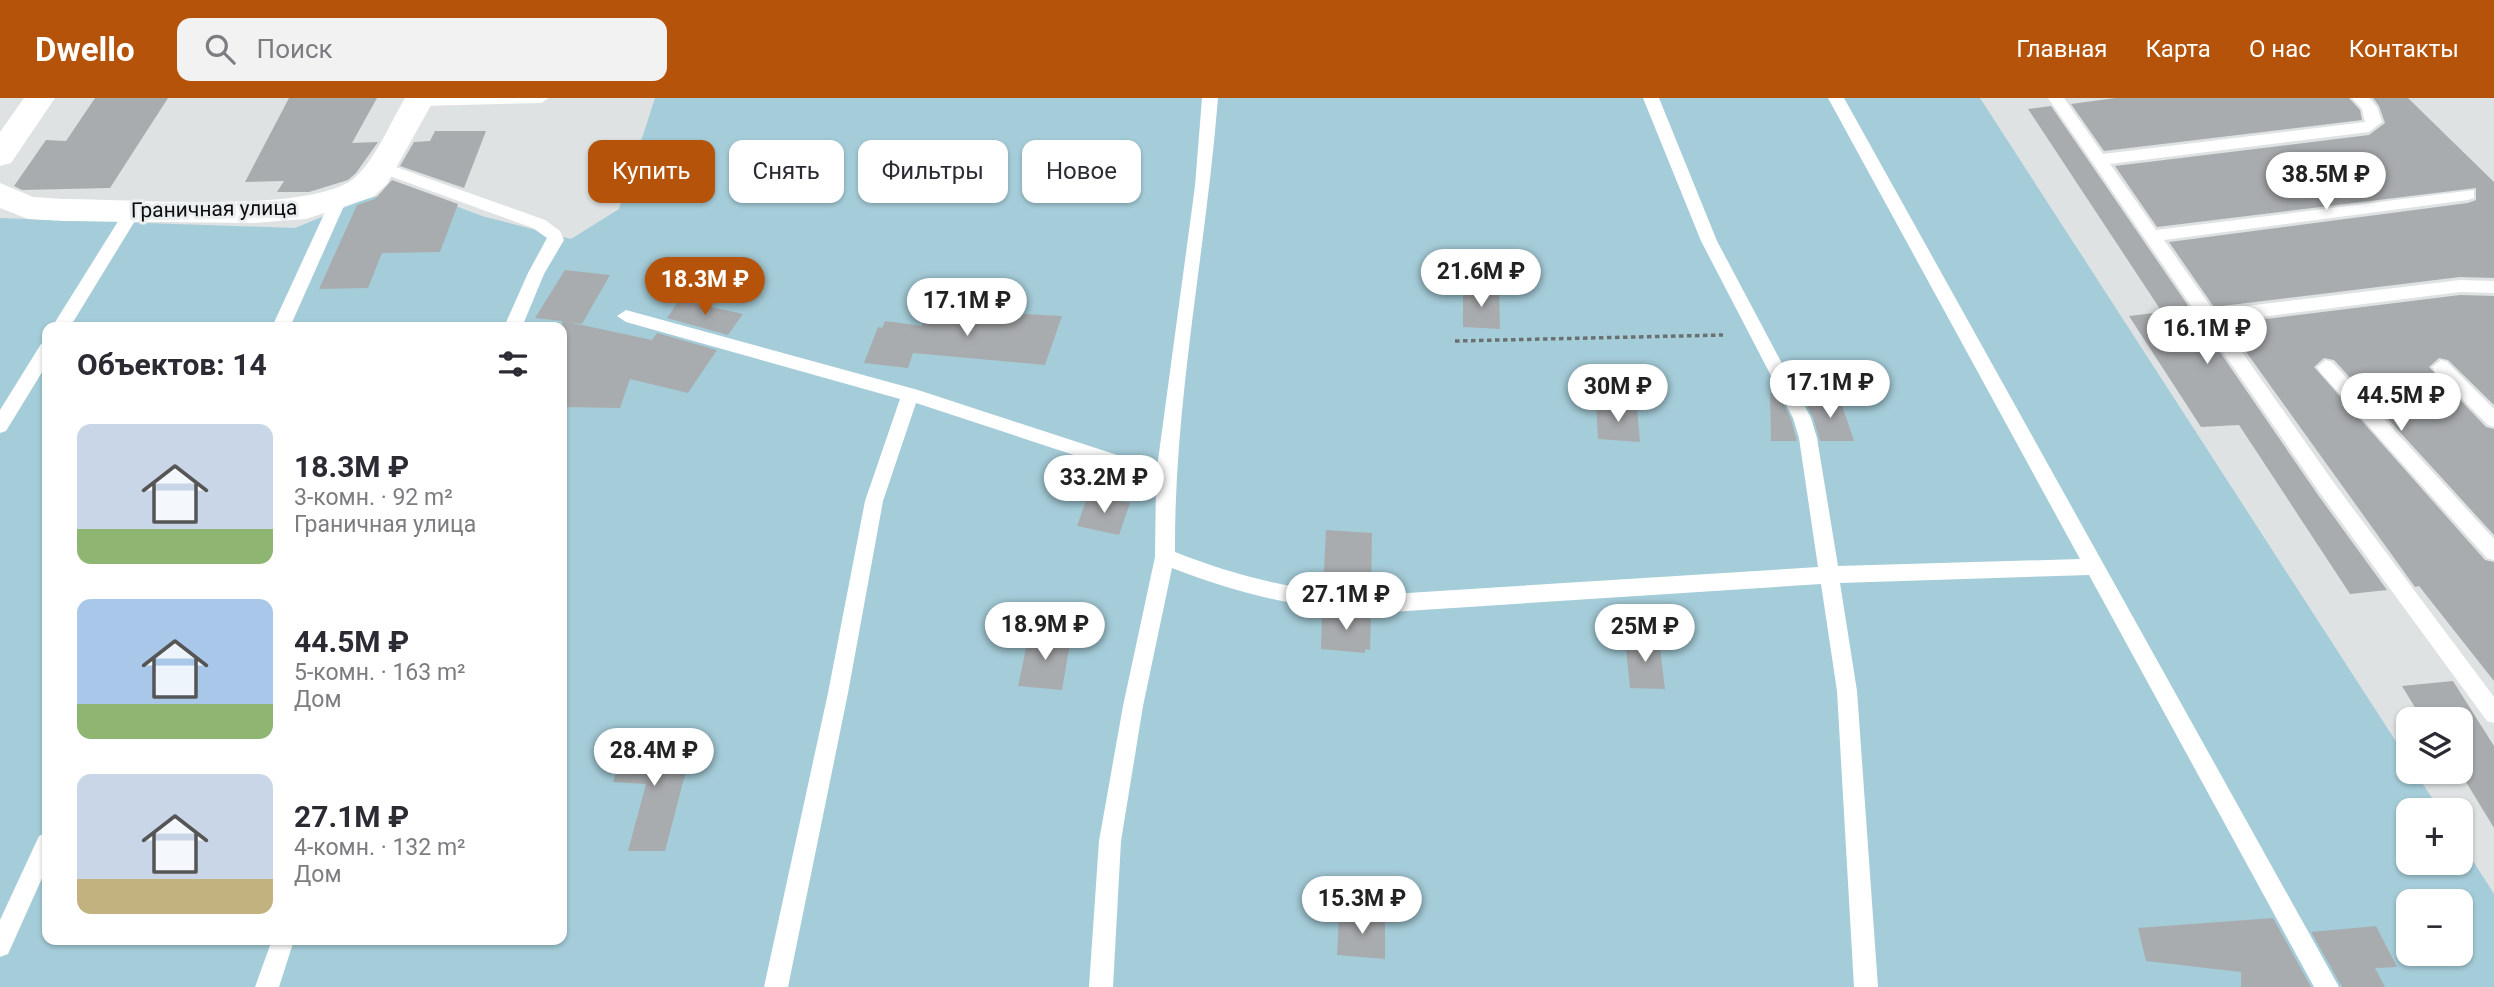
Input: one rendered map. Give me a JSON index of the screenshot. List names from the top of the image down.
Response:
{
  "streets": {
    "street": ["Граничная улица"]
  },
  "page": {
    "header": "Dwello",
    "search": "Поиск",
    "nav": [
      "Главная",
      "Карта",
      "О нас",
      "Контакты"
    ],
    "chip": [
      "Купить",
      "Снять",
      "Фильтры",
      "Новое"
    ],
    "price": [
      "38.5M ₽",
      "21.6M ₽",
      "18.3M ₽",
      "17.1M ₽",
      "16.1M ₽",
      "17.1M ₽",
      "30M ₽",
      "44.5M ₽",
      "33.2M ₽",
      "27.1M ₽",
      "18.9M ₽",
      "25M ₽",
      "28.4M ₽",
      "15.3M ₽"
    ],
    "heading": "Объектов: 14",
    "list": [
      {
        "name": "18.3M ₽",
        "note": "3-комн. · 92 m² · Граничная улица"
      },
      {
        "name": "44.5M ₽",
        "note": "5-комн. · 163 m² · Дом"
      },
      {
        "name": "27.1M ₽",
        "note": "4-комн. · 132 m² · Дом"
      }
    ],
    "map_buttons": ["+", "−"]
  }
}
